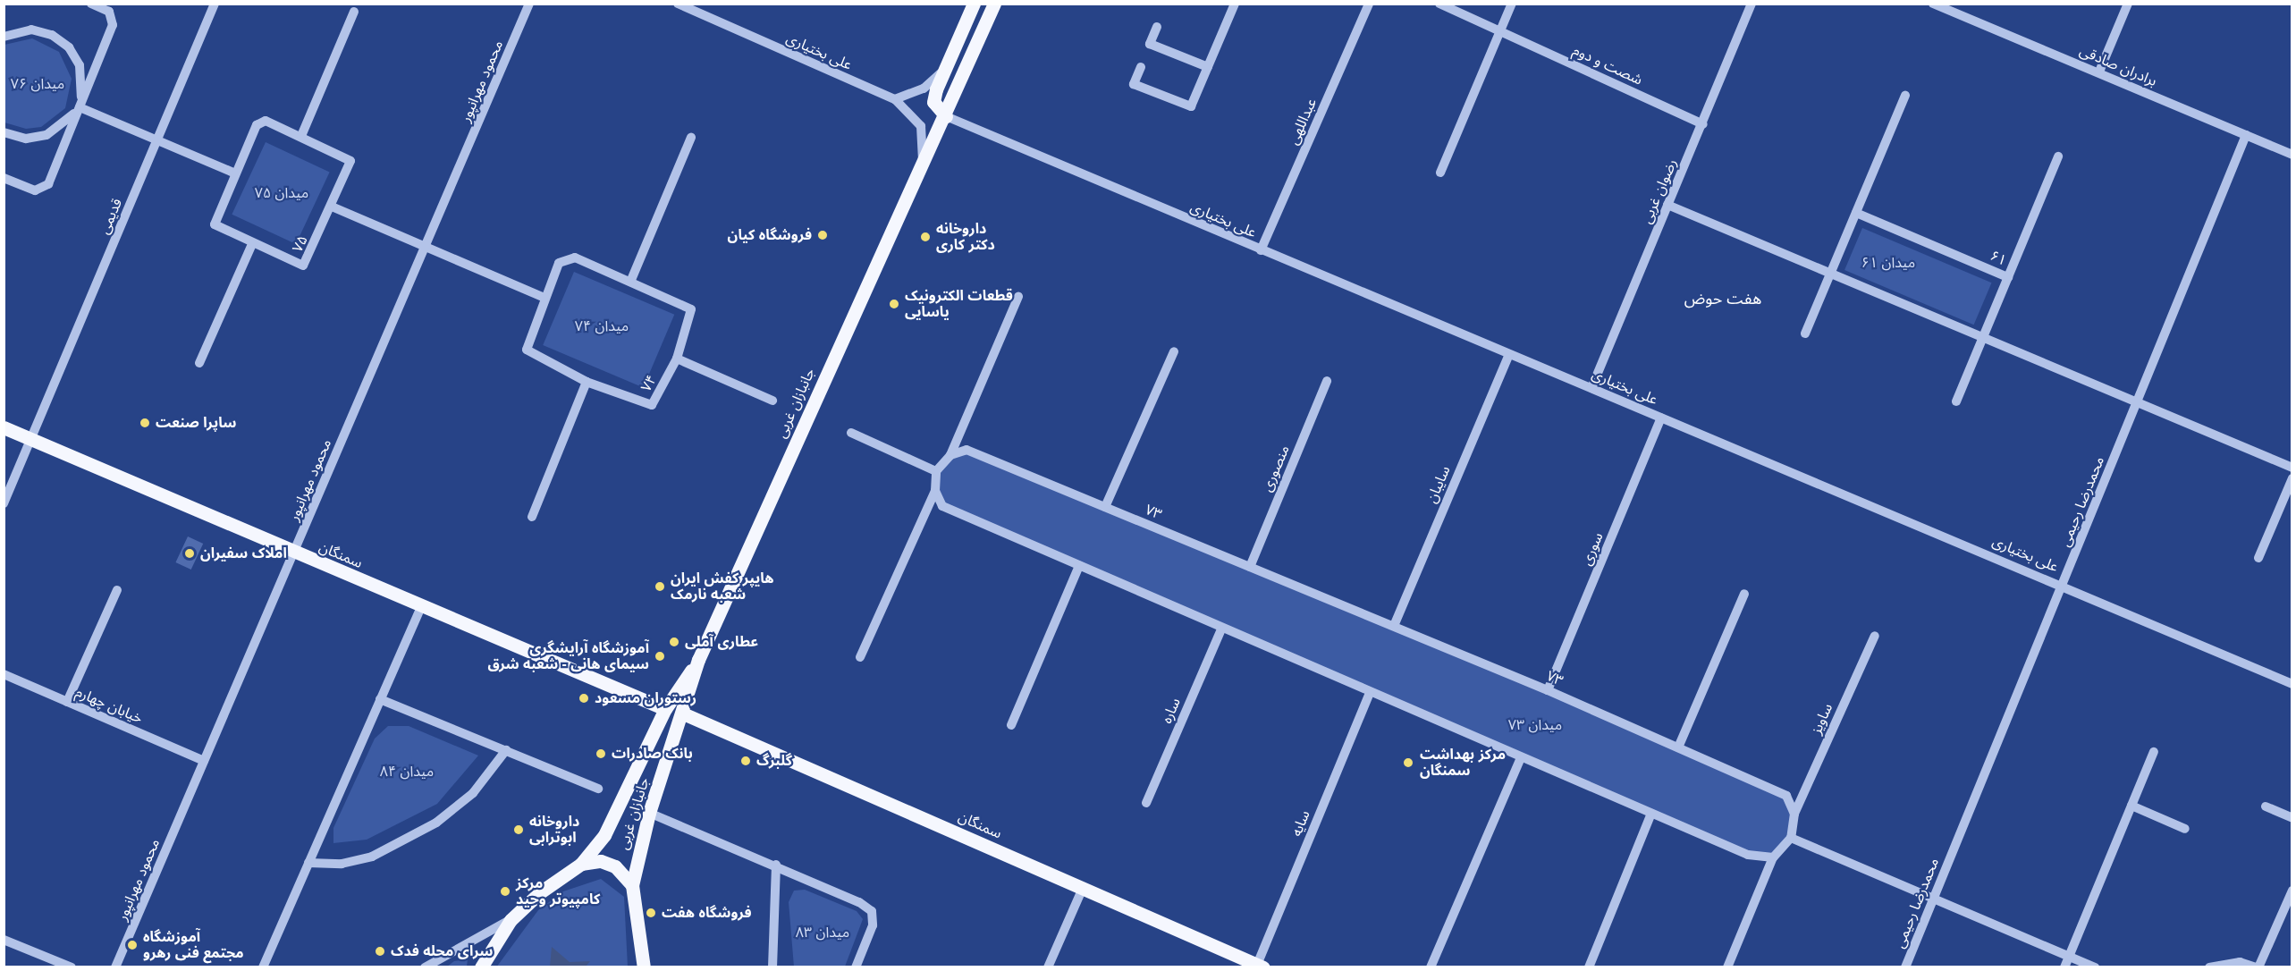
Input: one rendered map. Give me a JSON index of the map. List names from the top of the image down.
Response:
{
  "streets": {
    "main road": ["جانبازان غربی", "سمنگان"],
    "street": [
      "علی بختیاری",
      "شصت و دوم",
      "برادران صادقی",
      "محمود مهرانپور",
      "عبداللهی",
      "رضوان غربی",
      "قدیمی",
      "۷۵",
      "۶۱",
      "۷۴",
      "منصوری",
      "سایبان",
      "محمدرضا رحیمی",
      "۷۳",
      "سوری",
      "خیابان چهارم",
      "ساره",
      "ساویز",
      "سایه"
    ]
  },
  "crossings": [
    ["علی بختیاری", "عبداللهی"],
    ["علی بختیاری", "رضوان غربی"],
    ["علی بختیاری", "جانبازان غربی"],
    ["علی بختیاری", "سایبان"],
    ["علی بختیاری", "محمدرضا رحیمی"],
    ["علی بختیاری", "سوری"],
    ["شصت و دوم", "رضوان غربی"],
    ["برادران صادقی", "محمدرضا رحیمی"],
    ["محمود مهرانپور", "سمنگان"],
    ["محمود مهرانپور", "خیابان چهارم"],
    ["قدیمی", "سمنگان"],
    ["جانبازان غربی", "سمنگان"],
    ["منصوری", "۷۳"],
    ["سایبان", "۷۳"],
    ["۷۳", "سوری"],
    ["۷۳", "ساویز"],
    ["سمنگان", "سایه"]
  ],
  "districts": ["هفت حوض"],
  "parks": [
    "میدان ۷۶",
    "میدان ۷۵",
    "میدان ۶۱",
    "میدان ۷۴",
    "میدان ۷۳",
    "میدان ۸۴",
    "میدان ۸۳"
  ],
  "places": [
    "فروشگاه کیان",
    "داروخانه دکتر کاری",
    "قطعات الکترونیک یاسایی",
    "ساپرا صنعت",
    "املاک سفیران",
    "هایپر کفش ایران شعبه نارمک",
    "عطاری آملی",
    "آموزشگاه آرایشگری سیمای هانی - شعبه شرق",
    "رستوران مسعود",
    "بانک صادرات",
    "گلبرگ",
    "مرکز بهداشت سمنگان",
    "داروخانه ابوترابی",
    "مرکز کامپیوتر وحید",
    "فروشگاه هفت",
    "آموزشگاه مجتمع فنی رهرو",
    "سرای محله فدک"
  ]
}
